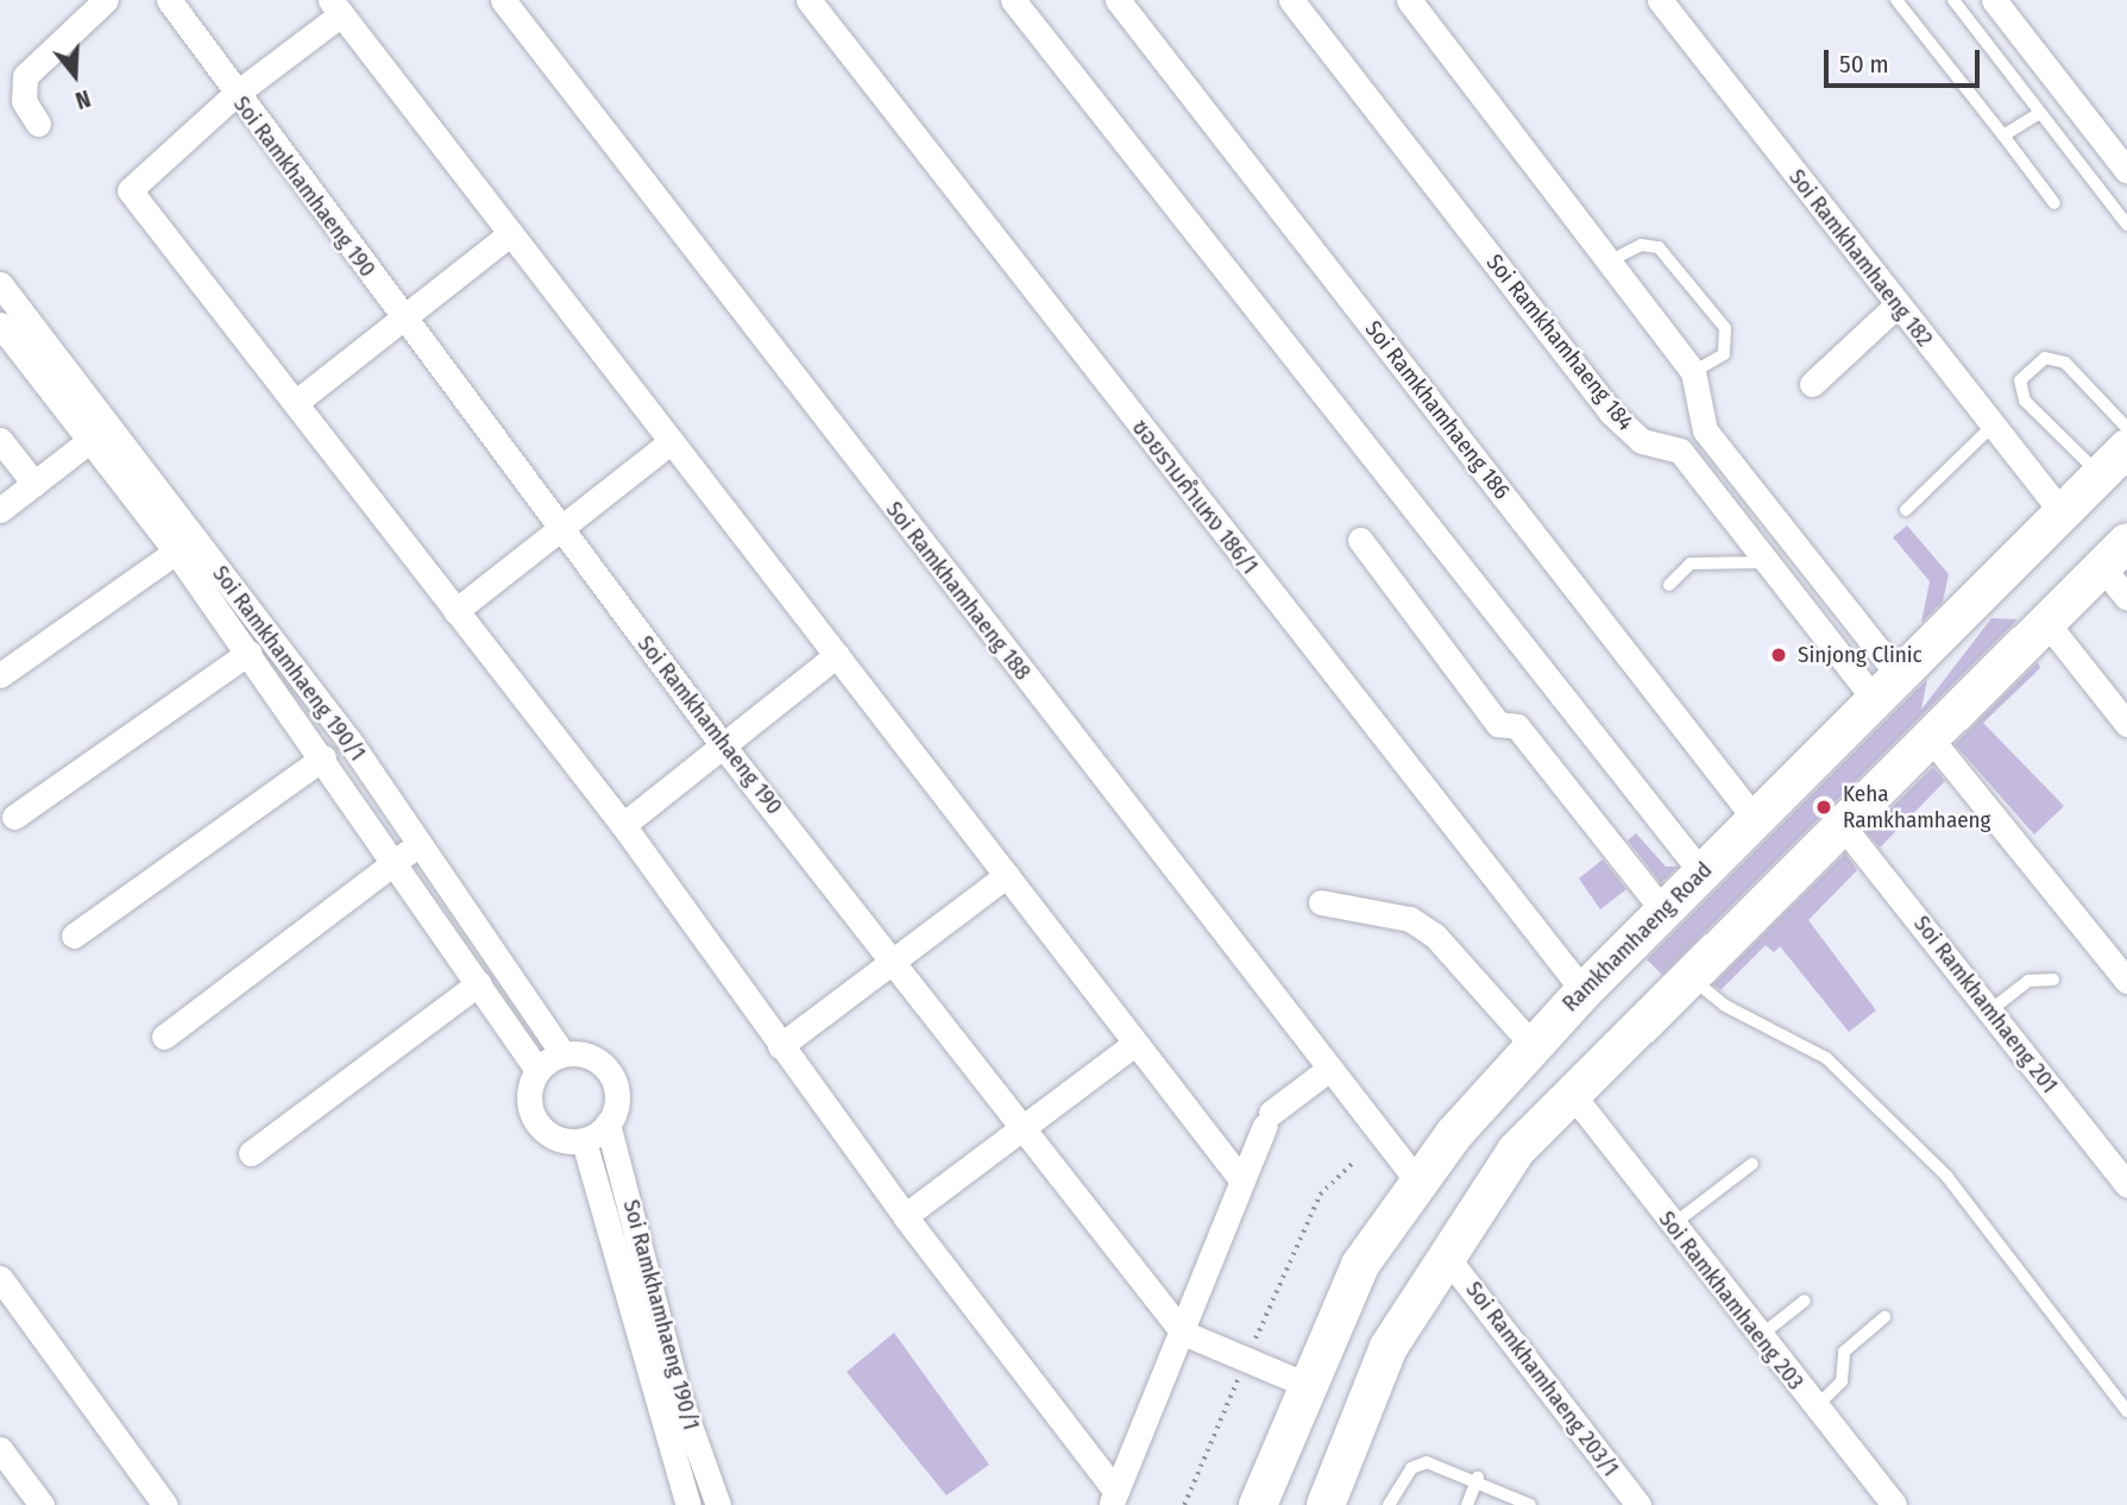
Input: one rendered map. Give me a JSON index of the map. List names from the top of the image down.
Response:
{
  "streets": {
    "main road": ["Ramkhamhaeng Road"],
    "street": [
      "Soi Ramkhamhaeng 190",
      "Soi Ramkhamhaeng 182",
      "Soi Ramkhamhaeng 184",
      "Soi Ramkhamhaeng 186",
      "ซอยรามคำแหง 186/1",
      "Soi Ramkhamhaeng 188",
      "Soi Ramkhamhaeng 190/1",
      "Soi Ramkhamhaeng 201",
      "Soi Ramkhamhaeng 203",
      "Soi Ramkhamhaeng 203/1"
    ]
  },
  "crossings": [
    ["Soi Ramkhamhaeng 190", "Ramkhamhaeng Road"],
    ["Soi Ramkhamhaeng 182", "Ramkhamhaeng Road"],
    ["Soi Ramkhamhaeng 186", "Ramkhamhaeng Road"],
    ["ซอยรามคำแหง 186/1", "Ramkhamhaeng Road"],
    ["Soi Ramkhamhaeng 188", "Ramkhamhaeng Road"]
  ],
  "places": ["Sinjong Clinic", "Keha Ramkhamhaeng"],
  "scale_bar": "50 m",
  "north": "bottom"
}
